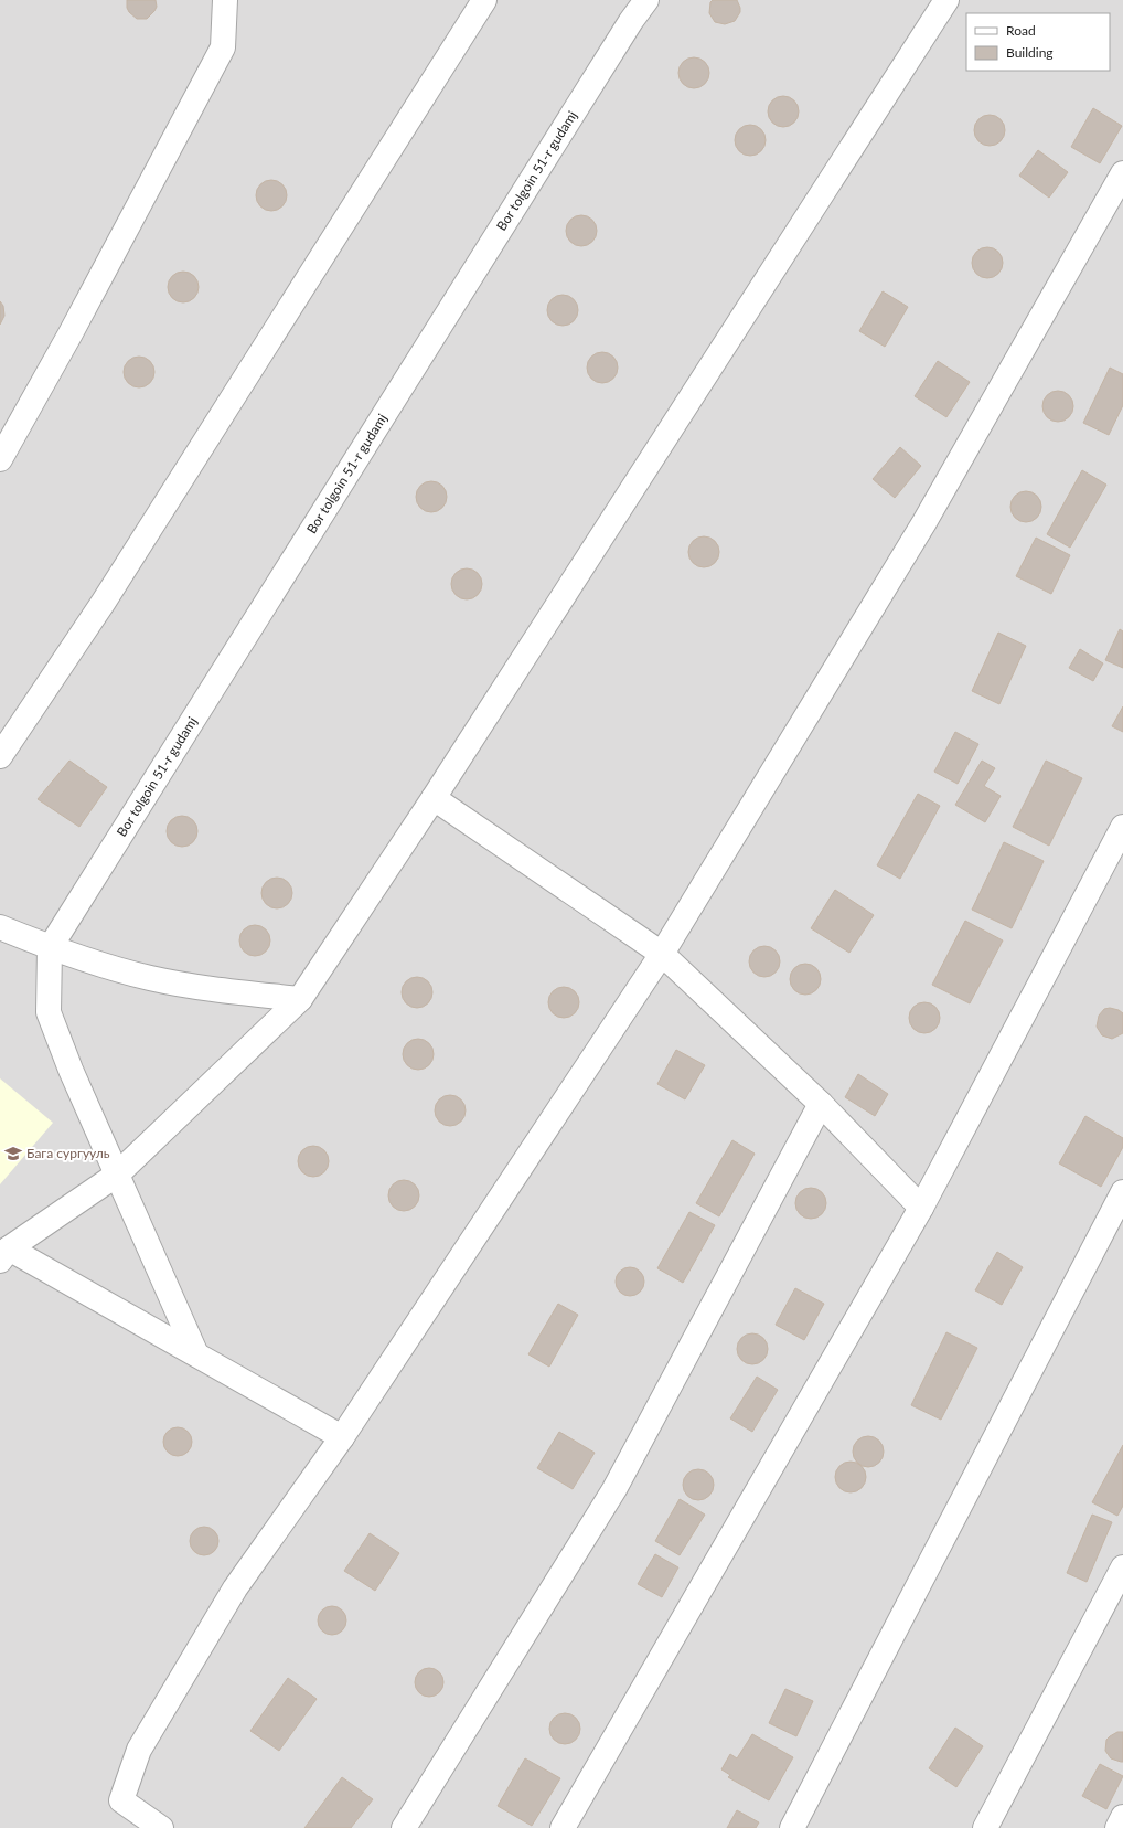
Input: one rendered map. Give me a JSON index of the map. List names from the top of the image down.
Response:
{
  "streets": {
    "street": ["Bor tolgoin 51-r gudamj"]
  },
  "places": {
    "school or university": ["Бага сургууль"]
  },
  "legend": ["Road", "Building"]
}
